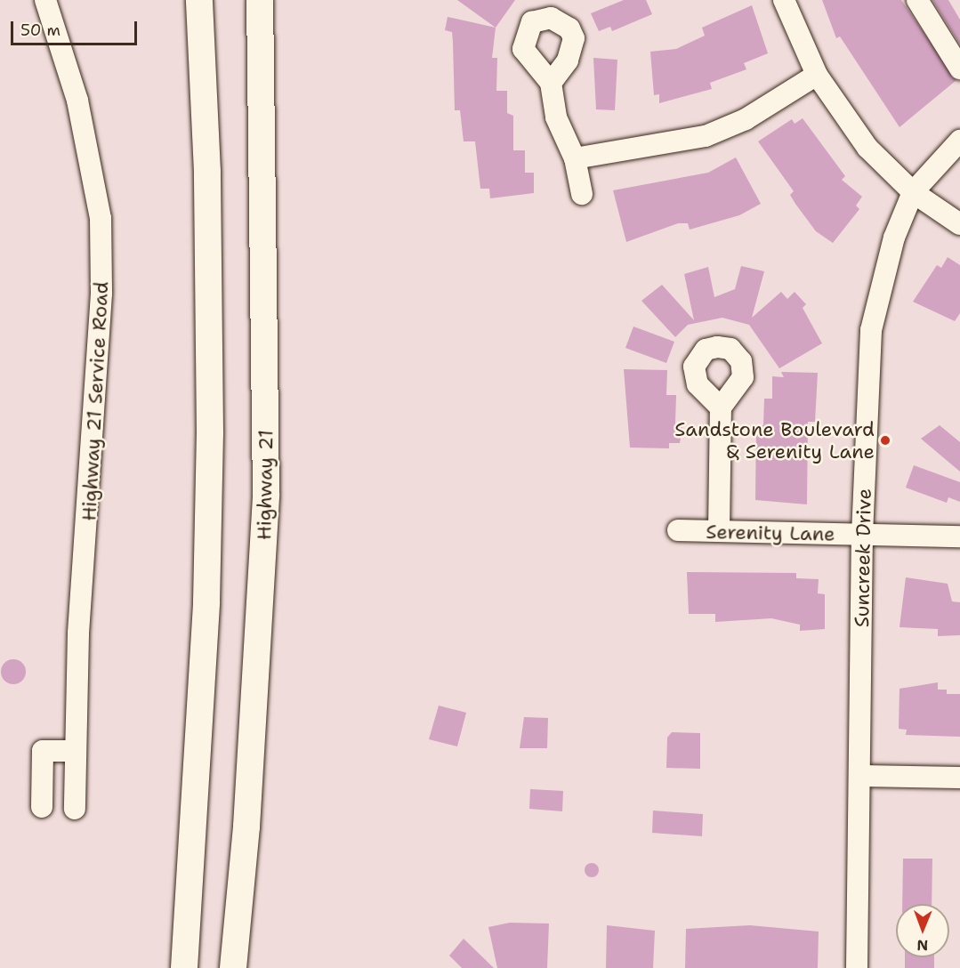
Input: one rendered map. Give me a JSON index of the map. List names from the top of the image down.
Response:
{
  "streets": {
    "main road": ["Highway 21"],
    "street": ["Highway 21 Service Road", "Serenity Lane", "Suncreek Drive"]
  },
  "crossings": [
    ["Serenity Lane", "Suncreek Drive"]
  ],
  "places": ["Sandstone Boulevard & Serenity Lane"],
  "scale_bar": "50 m",
  "north": "bottom"
}
